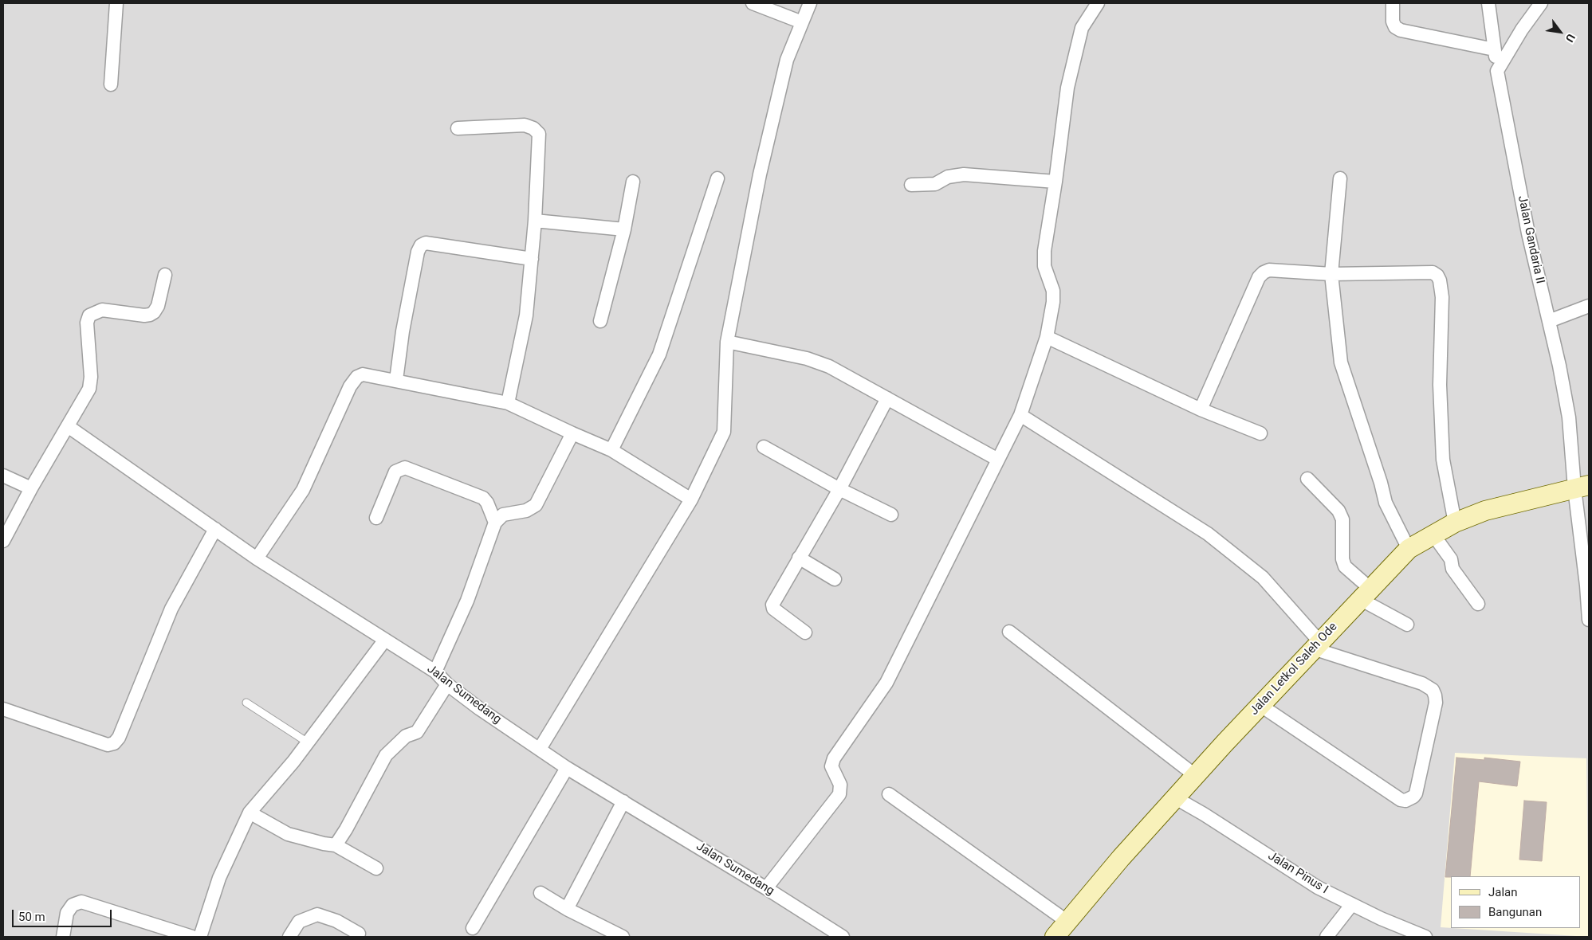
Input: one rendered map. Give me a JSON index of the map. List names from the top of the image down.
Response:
{
  "streets": {
    "street": [
      "Jalan Gandaria II",
      "Jalan Letkol Saleh Ode",
      "Jalan Sumedang",
      "Jalan Pinus I"
    ]
  },
  "crossings": [
    ["Jalan Gandaria II", "Jalan Letkol Saleh Ode"],
    ["Jalan Letkol Saleh Ode", "Jalan Pinus I"]
  ],
  "legend": ["Jalan", "Bangunan"],
  "scale_bar": "50 m",
  "north": "bottom right"
}
